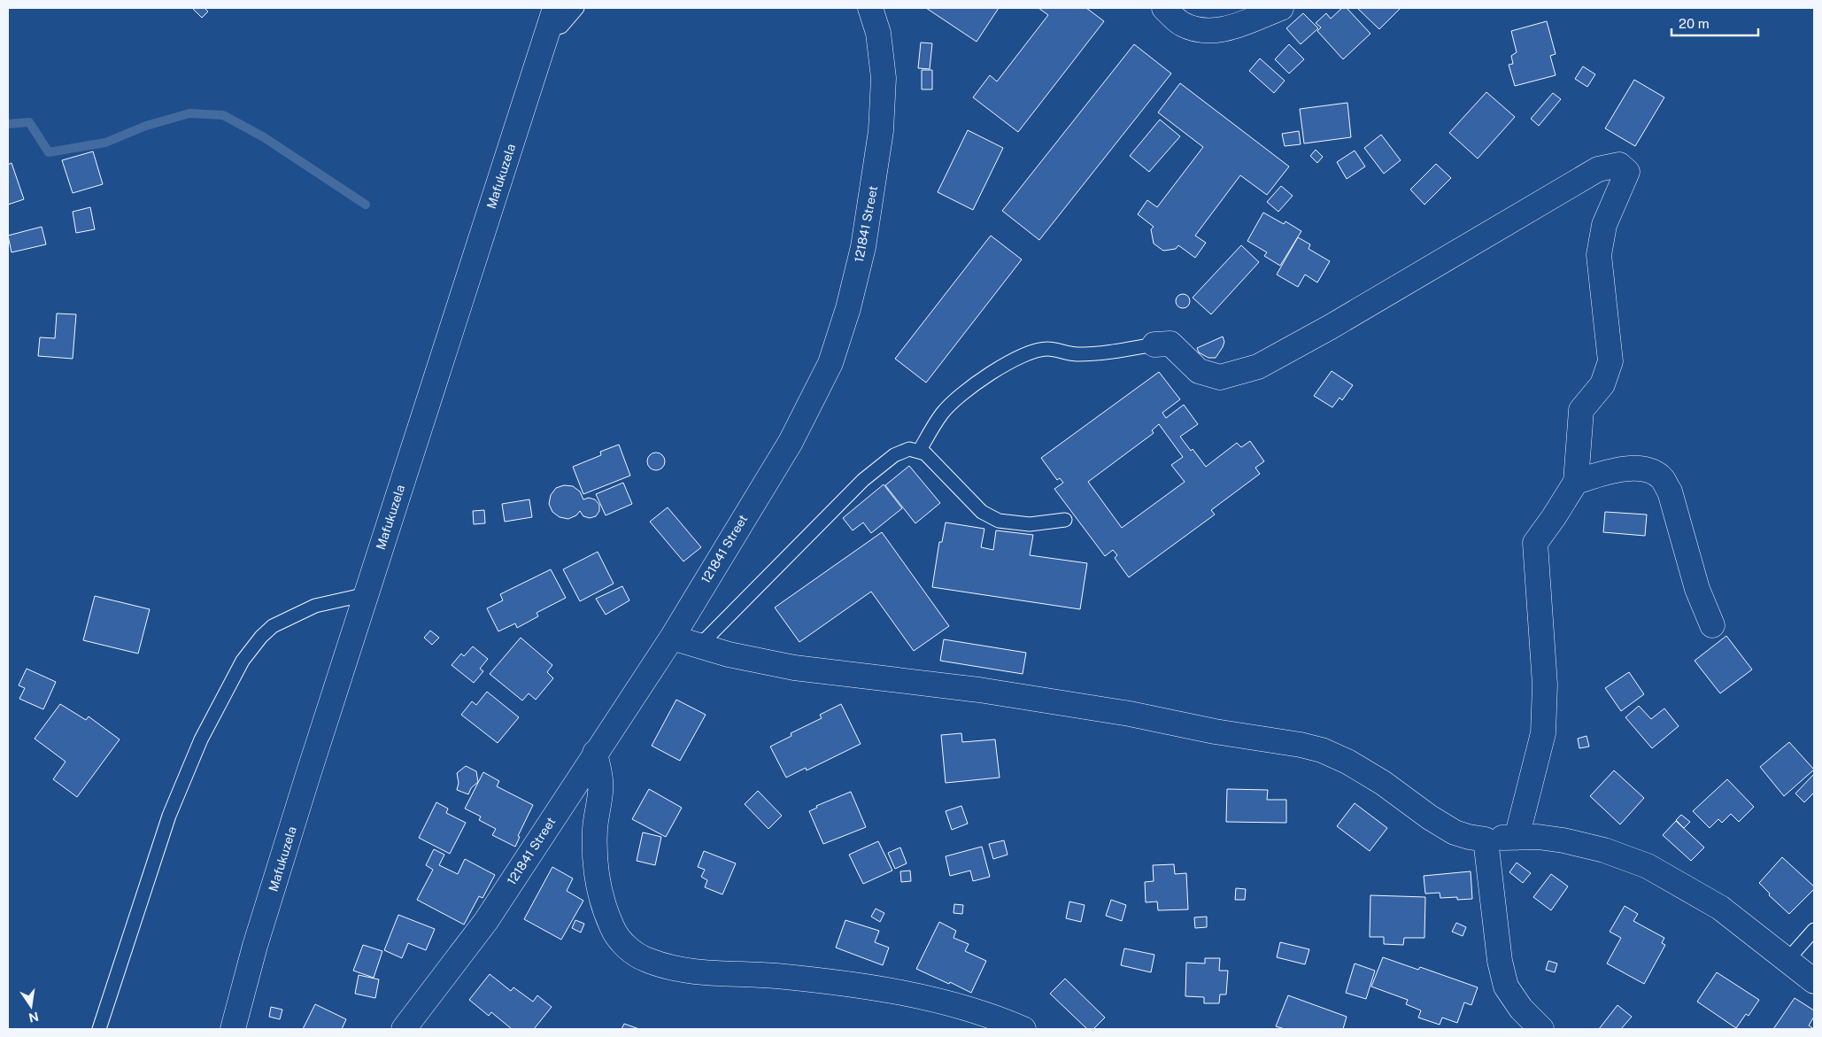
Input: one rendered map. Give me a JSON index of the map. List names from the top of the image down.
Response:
{
  "streets": {
    "street": ["Mafukuzela", "121841 Street"]
  },
  "scale_bar": "20 m",
  "north": "bottom"
}
